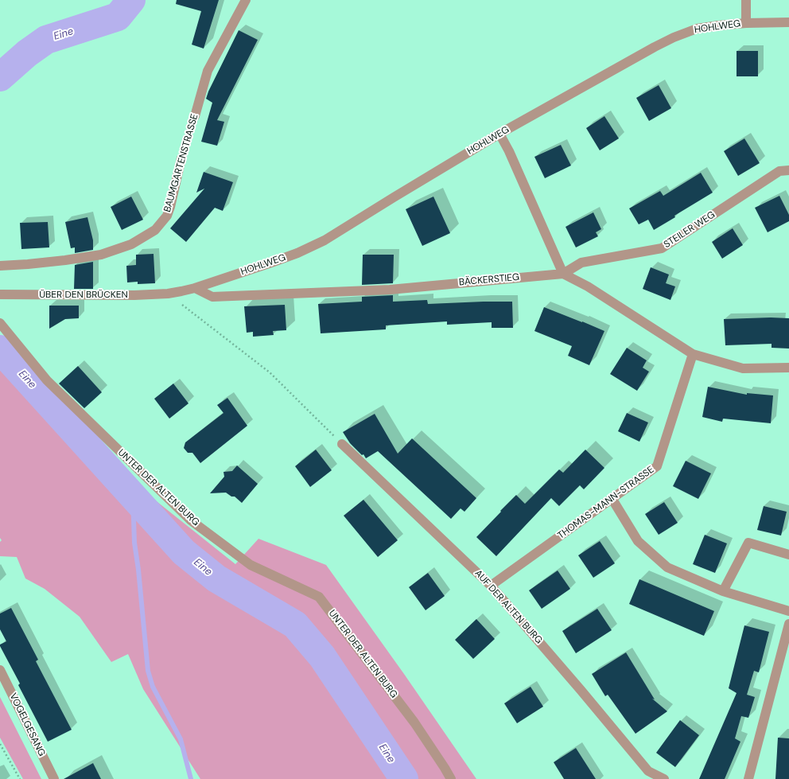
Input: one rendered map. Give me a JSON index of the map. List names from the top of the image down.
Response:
{
  "streets": {
    "street": [
      "HOHLWEG",
      "BAUMGARTENSTRASSE",
      "STEILER WEG",
      "BÄCKERSTIEG",
      "ÜBER DEN BRÜCKEN",
      "UNTER DER ALTEN BURG",
      "THOMAS-MANN-STRASSE",
      "AUF DER ALTEN BURG",
      "VOGELGESANG"
    ]
  },
  "crossings": [
    ["HOHLWEG", "BÄCKERSTIEG"],
    ["STEILER WEG", "BÄCKERSTIEG"],
    ["THOMAS-MANN-STRASSE", "AUF DER ALTEN BURG"]
  ],
  "water": ["Eine"]
}
